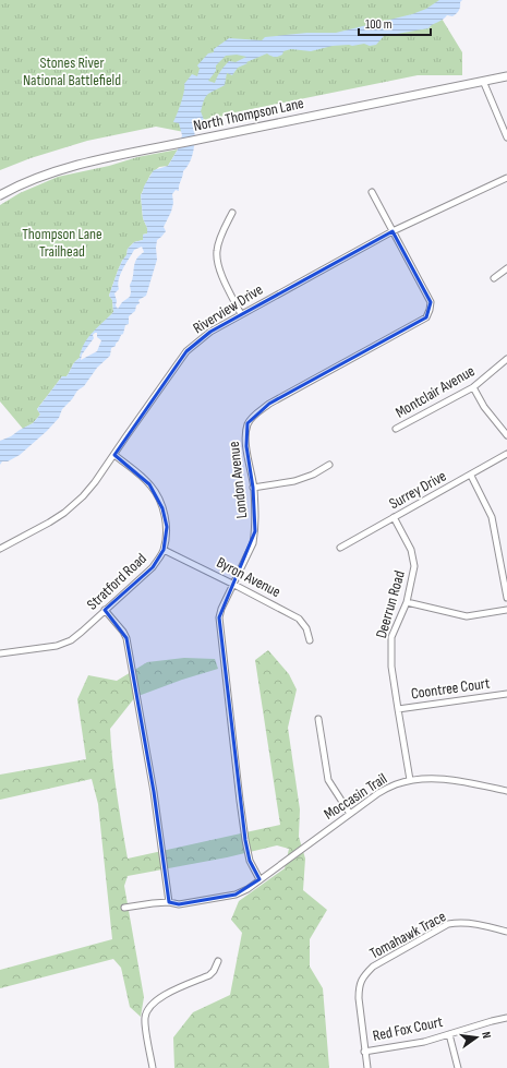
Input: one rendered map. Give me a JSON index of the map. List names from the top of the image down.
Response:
{
  "streets": {
    "main road": ["North Thompson Lane"],
    "street": [
      "Riverview Drive",
      "Montclair Avenue",
      "London Avenue",
      "Surrey Drive",
      "Byron Avenue",
      "Stratford Road",
      "Deerrun Road",
      "Coontree Court",
      "Moccasin Trail",
      "Tomahawk Trace",
      "Red Fox Court"
    ]
  },
  "crossings": [
    ["Riverview Drive", "London Avenue"],
    ["Riverview Drive", "Stratford Road"],
    ["London Avenue", "Byron Avenue"],
    ["London Avenue", "Moccasin Trail"],
    ["Surrey Drive", "Deerrun Road"],
    ["Byron Avenue", "Stratford Road"],
    ["Deerrun Road", "Coontree Court"],
    ["Deerrun Road", "Moccasin Trail"],
    ["Tomahawk Trace", "Red Fox Court"]
  ],
  "parks": ["Stones River National Battlefield", "Thompson Lane Trailhead"],
  "scale_bar": "100 m",
  "north": "right"
}
